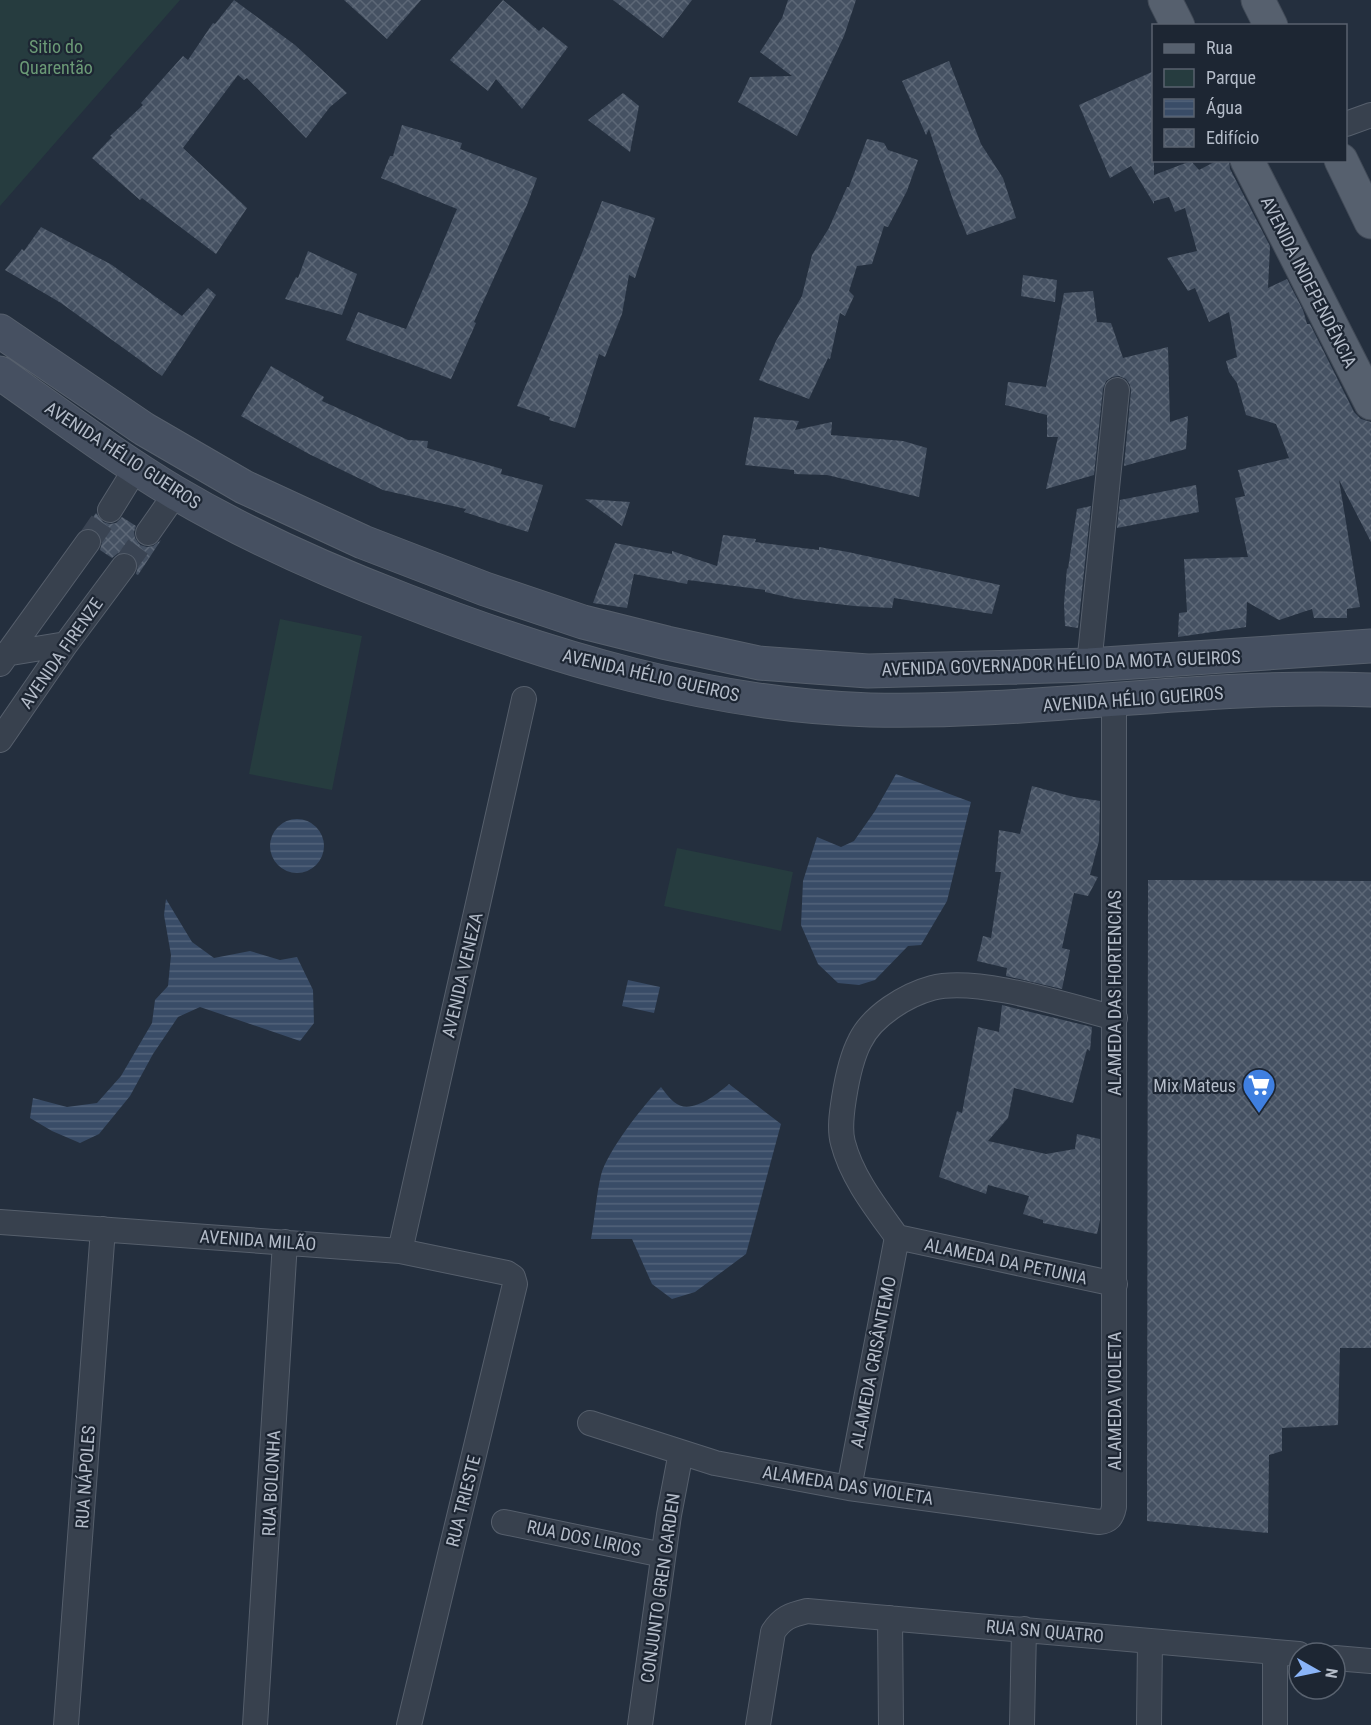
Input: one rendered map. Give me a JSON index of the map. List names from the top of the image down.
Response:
{
  "streets": {
    "main road": ["AVENIDA INDEPENDÊNCIA", "AVENIDA HÉLIO GUEIROS", "AVENIDA GOVERNADOR HÉLIO DA MOTA GUEIROS"],
    "street": [
      "AVENIDA FIRENZE",
      "AVENIDA VENEZA",
      "ALAMEDA DAS HORTENCIAS",
      "AVENIDA MILÃO",
      "ALAMEDA DA PETUNIA",
      "ALAMEDA CRISÂNTEMO",
      "ALAMEDA VIOLETA",
      "RUA NÁPOLES",
      "RUA BOLONHA",
      "ALAMEDA DAS VIOLETA",
      "RUA TRIESTE",
      "RUA DOS LIRIOS",
      "CONJUNTO GREN GARDEN",
      "RUA SN QUATRO"
    ]
  },
  "crossings": [
    ["AVENIDA HÉLIO GUEIROS", "ALAMEDA DAS HORTENCIAS"],
    ["AVENIDA VENEZA", "AVENIDA MILÃO"],
    ["ALAMEDA DAS HORTENCIAS", "ALAMEDA DA PETUNIA"],
    ["ALAMEDA DAS HORTENCIAS", "ALAMEDA VIOLETA"],
    ["AVENIDA MILÃO", "RUA NÁPOLES"],
    ["AVENIDA MILÃO", "RUA BOLONHA"],
    ["AVENIDA MILÃO", "RUA TRIESTE"],
    ["ALAMEDA DA PETUNIA", "ALAMEDA CRISÂNTEMO"],
    ["ALAMEDA DA PETUNIA", "ALAMEDA VIOLETA"],
    ["ALAMEDA CRISÂNTEMO", "ALAMEDA DAS VIOLETA"],
    ["ALAMEDA VIOLETA", "ALAMEDA DAS VIOLETA"],
    ["ALAMEDA DAS VIOLETA", "CONJUNTO GREN GARDEN"],
    ["RUA DOS LIRIOS", "CONJUNTO GREN GARDEN"]
  ],
  "parks": ["Sitio do Quarentão"],
  "places": {
    "supermarket": ["Mix Mateus"]
  },
  "legend": [
    "Rua",
    "Parque",
    "Água",
    "Edifício"
  ],
  "north": "right"
}
